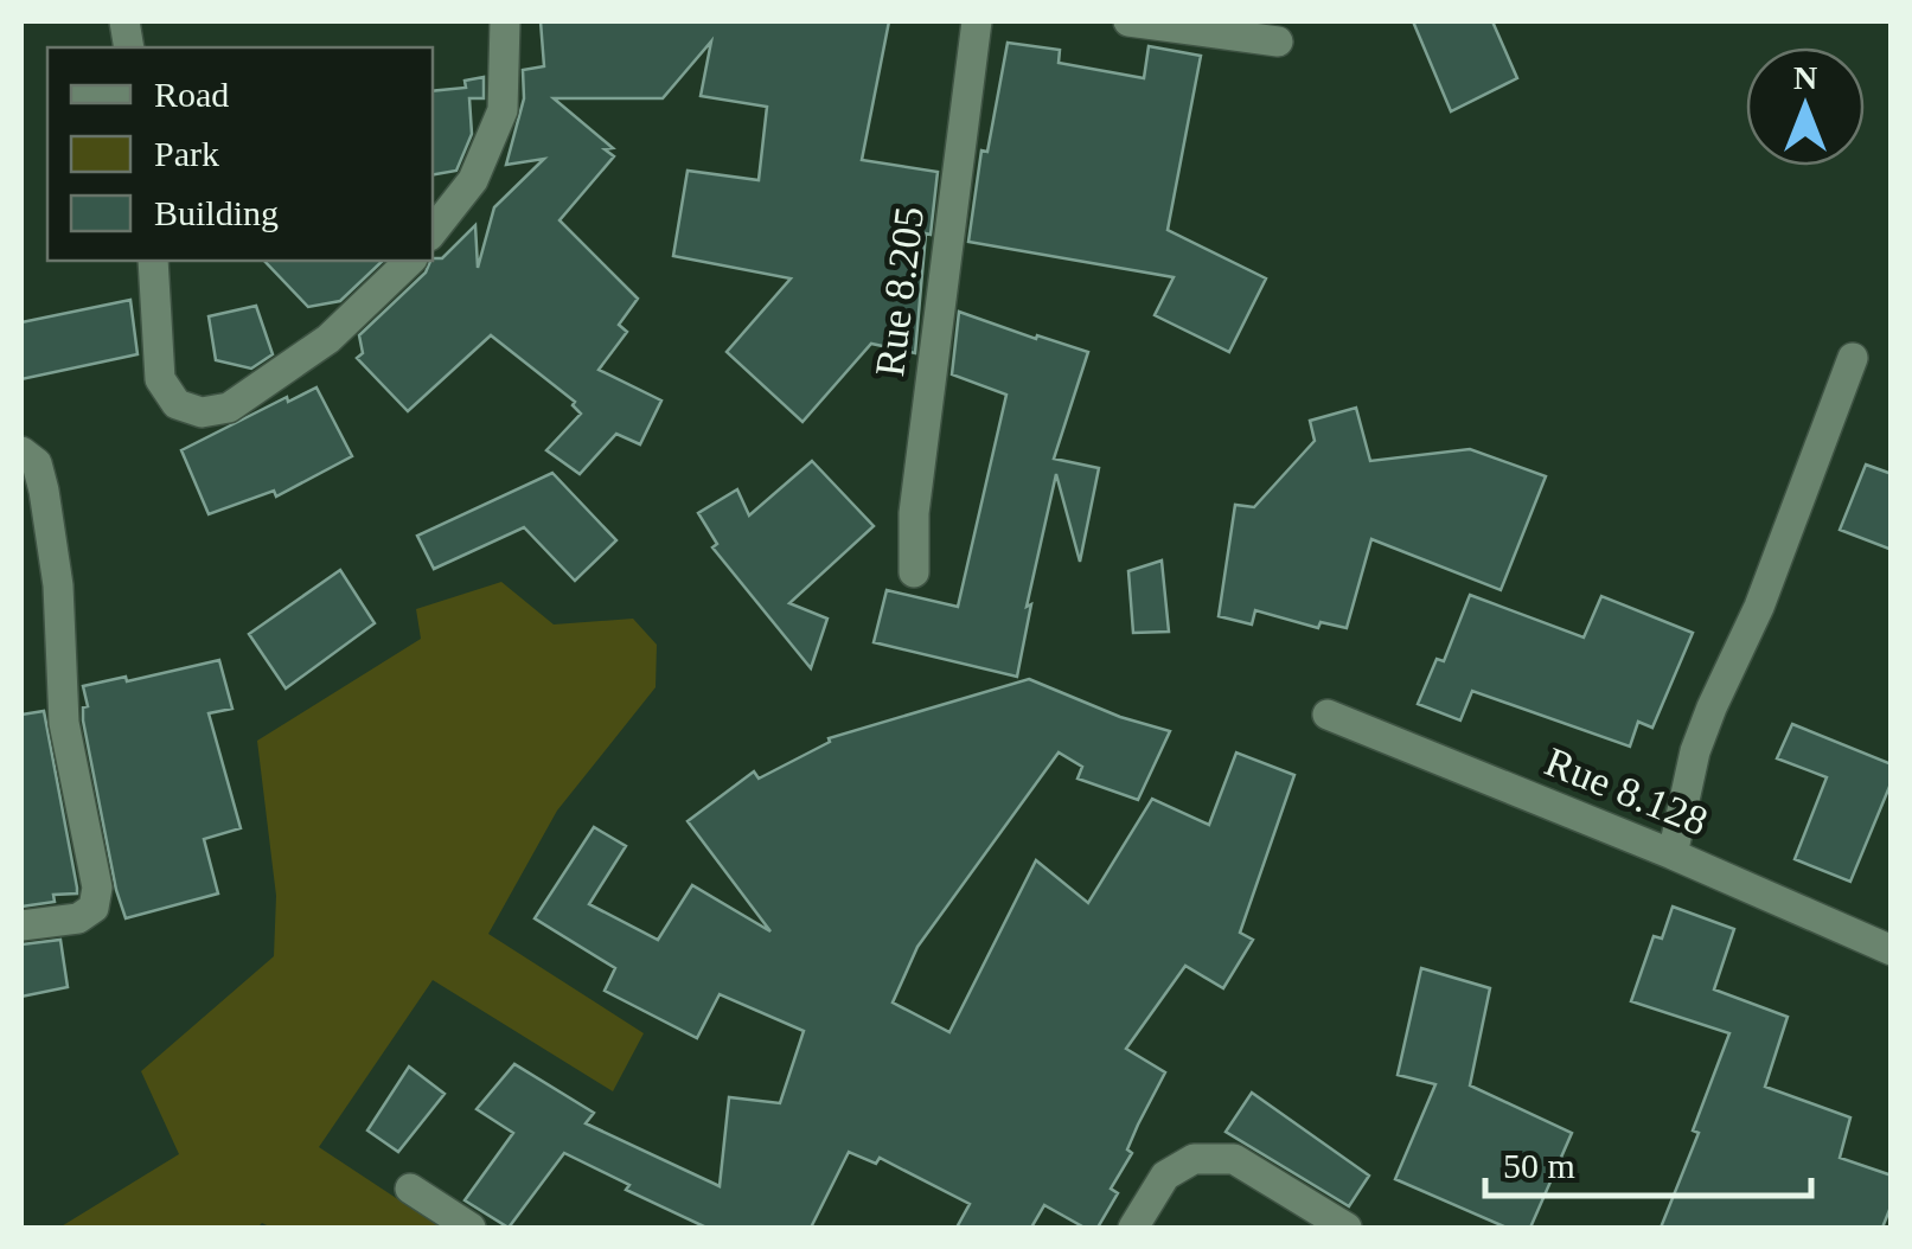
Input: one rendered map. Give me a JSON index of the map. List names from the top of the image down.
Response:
{
  "streets": {
    "street": ["Rue 8.205", "Rue 8.128"]
  },
  "legend": ["Road", "Park", "Building"],
  "scale_bar": "50 m",
  "north": "top"
}
